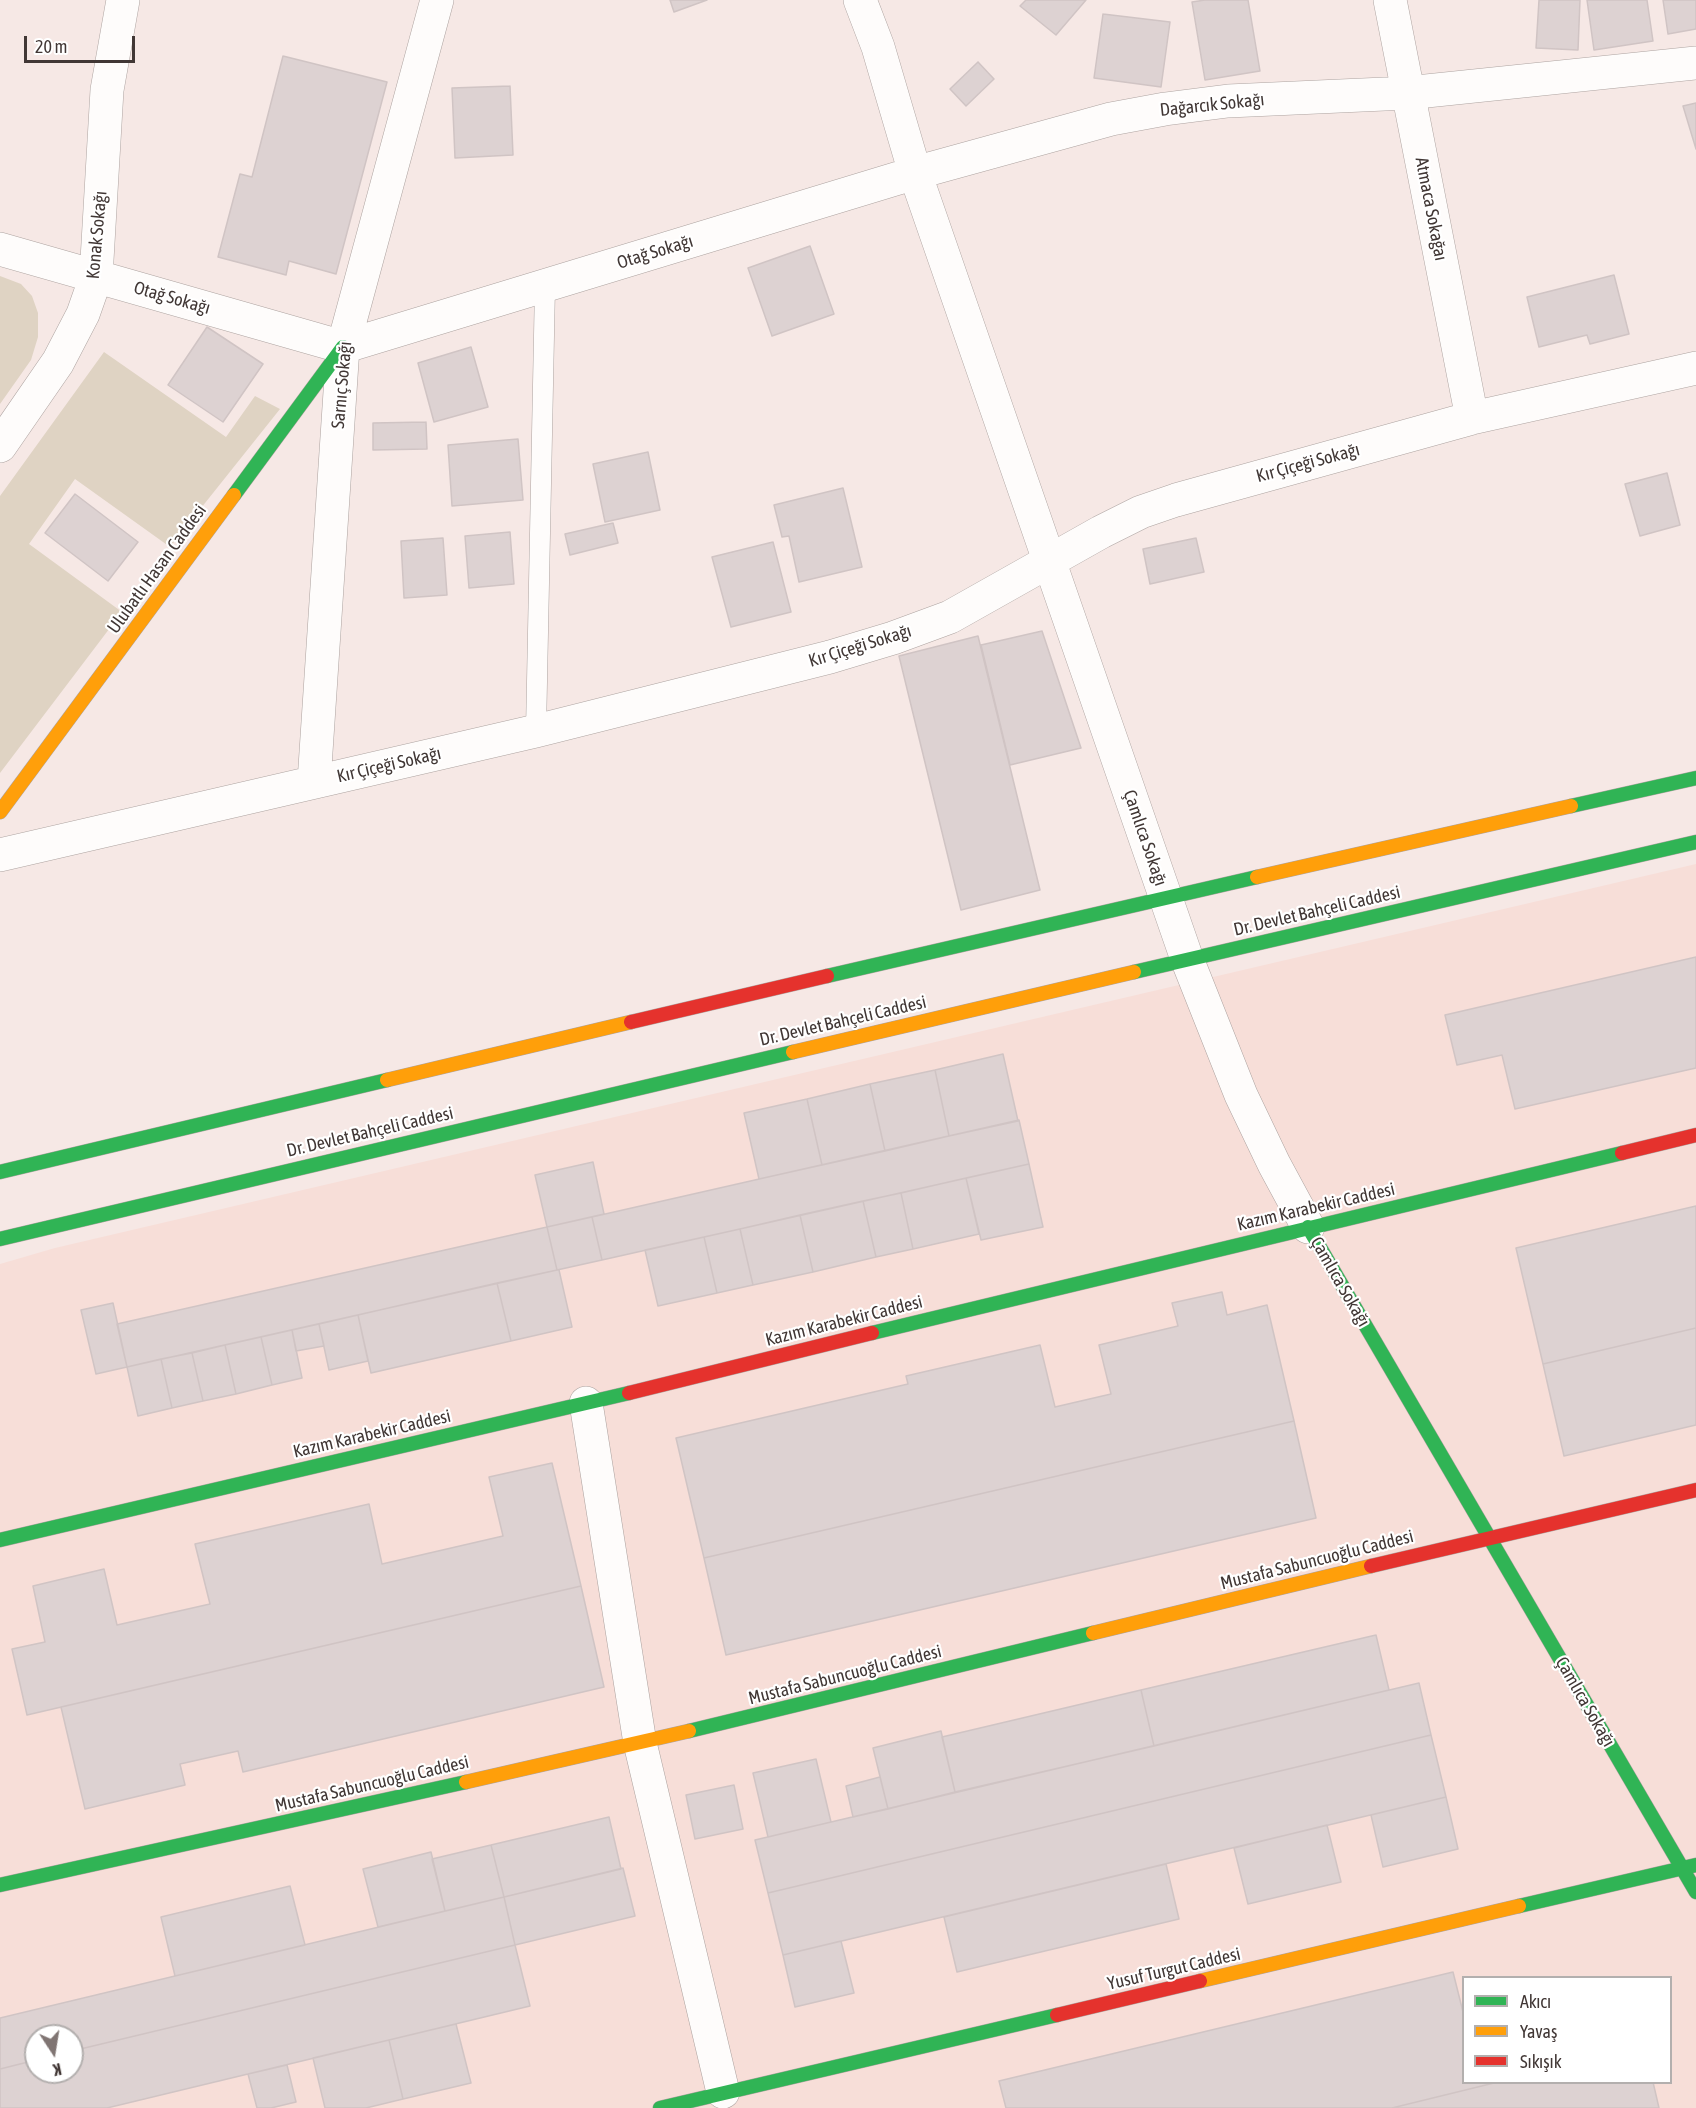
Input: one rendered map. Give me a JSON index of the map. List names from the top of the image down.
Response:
{
  "streets": {
    "street": [
      "Dağarcık Sokağı",
      "Atmaca Sokağaı",
      "Konak Sokağı",
      "Otağ Sokağı",
      "Sarnıç Sokağı",
      "Kır Çiçeği Sokağı",
      "Ulubatlı Hasan Caddesi",
      "Çamlıca Sokağı",
      "Dr. Devlet Bahçeli Caddesi",
      "Kazım Karabekir Caddesi",
      "Mustafa Sabuncuoğlu Caddesi",
      "Yusuf Turgut Caddesi"
    ]
  },
  "crossings": [
    ["Dağarcık Sokağı", "Atmaca Sokağaı"],
    ["Dağarcık Sokağı", "Otağ Sokağı"],
    ["Atmaca Sokağaı", "Kır Çiçeği Sokağı"],
    ["Konak Sokağı", "Otağ Sokağı"],
    ["Otağ Sokağı", "Sarnıç Sokağı"],
    ["Otağ Sokağı", "Ulubatlı Hasan Caddesi"],
    ["Sarnıç Sokağı", "Kır Çiçeği Sokağı"],
    ["Sarnıç Sokağı", "Ulubatlı Hasan Caddesi"],
    ["Kır Çiçeği Sokağı", "Çamlıca Sokağı"],
    ["Çamlıca Sokağı", "Dr. Devlet Bahçeli Caddesi"],
    ["Çamlıca Sokağı", "Kazım Karabekir Caddesi"],
    ["Çamlıca Sokağı", "Mustafa Sabuncuoğlu Caddesi"],
    ["Çamlıca Sokağı", "Yusuf Turgut Caddesi"]
  ],
  "legend": ["Akıcı", "Yavaş", "Sıkışık"],
  "scale_bar": "20 m",
  "north": "bottom"
}
